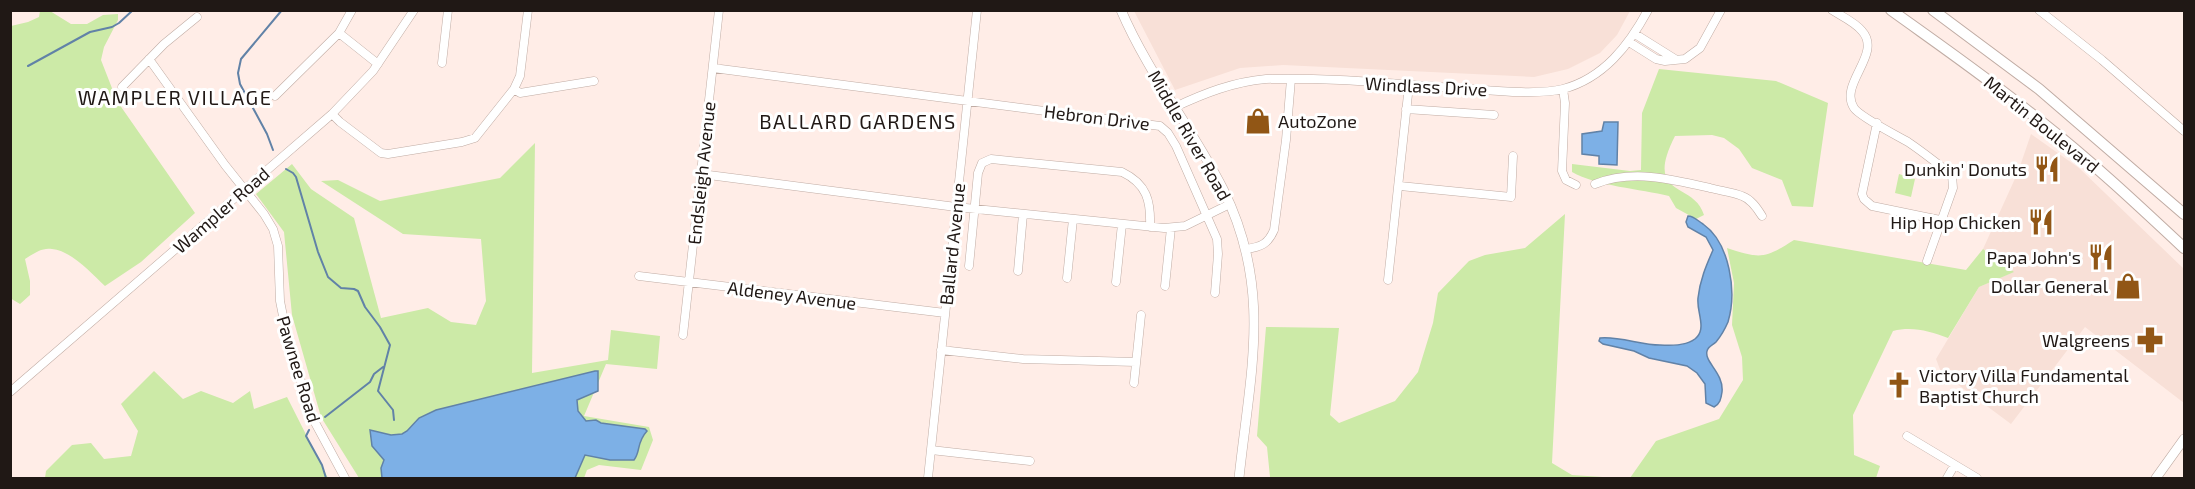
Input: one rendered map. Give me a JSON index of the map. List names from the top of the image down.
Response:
{
  "streets": {
    "main road": ["Martin Boulevard"],
    "street": [
      "Windlass Drive",
      "Hebron Drive",
      "Middle River Road",
      "Endsleigh Avenue",
      "Wampler Road",
      "Ballard Avenue",
      "Aldeney Avenue",
      "Pawnee Road"
    ]
  },
  "crossings": [
    ["Windlass Drive", "Middle River Road"],
    ["Hebron Drive", "Ballard Avenue"],
    ["Endsleigh Avenue", "Aldeney Avenue"],
    ["Wampler Road", "Pawnee Road"],
    ["Ballard Avenue", "Aldeney Avenue"]
  ],
  "districts": ["WAMPLER VILLAGE", "BALLARD GARDENS"],
  "places": {
    "shop": ["AutoZone", "Dollar General"],
    "restaurant": ["Dunkin' Donuts", "Hip Hop Chicken", "Papa John's"],
    "pharmacy": ["Walgreens"],
    "church": ["Victory Villa Fundamental Baptist Church"]
  }
}
